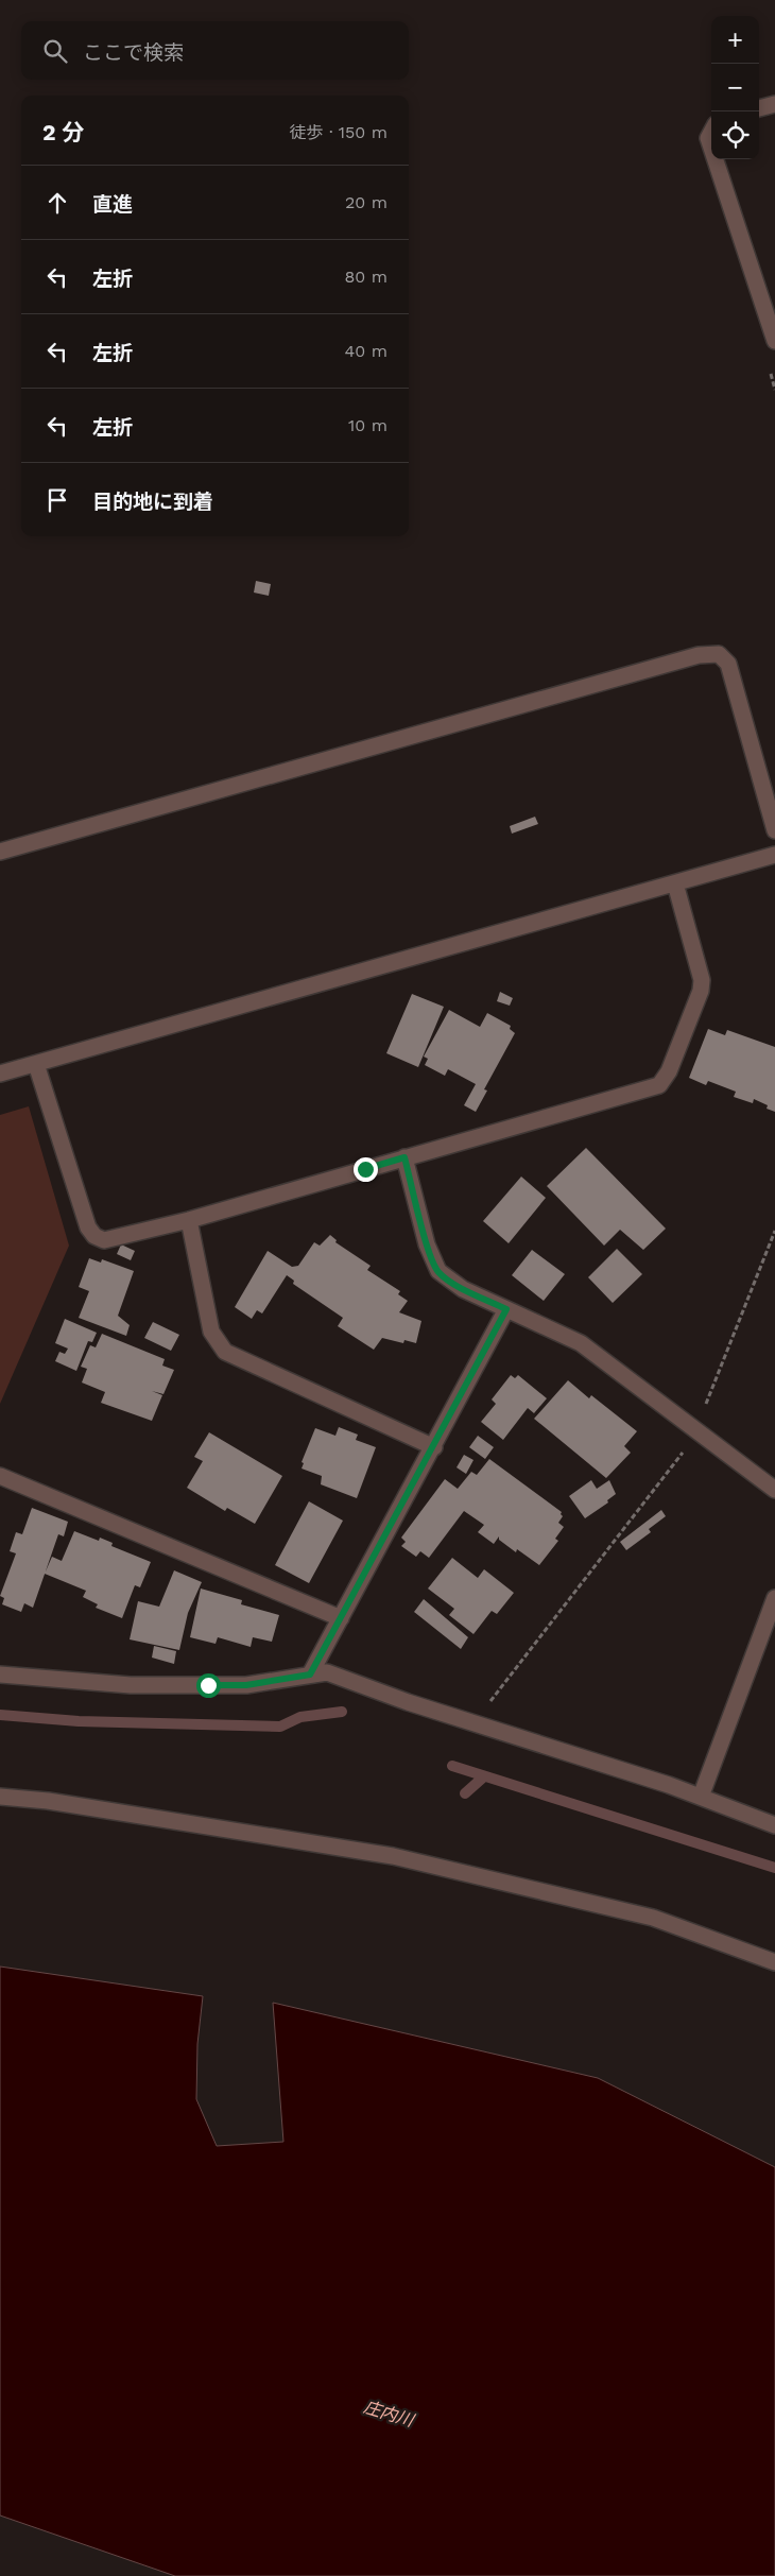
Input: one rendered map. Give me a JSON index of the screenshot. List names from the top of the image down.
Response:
{
  "water": ["庄内川"],
  "page": {
    "map_buttons": ["+", "−"],
    "search": "ここで検索",
    "heading": ["2 分", "徒歩 · 150 m"],
    "list": [
      ["直進", "20 m"],
      ["左折", "80 m"],
      ["左折", "40 m"],
      ["左折", "10 m"],
      "目的地に到着"
    ]
  }
}
